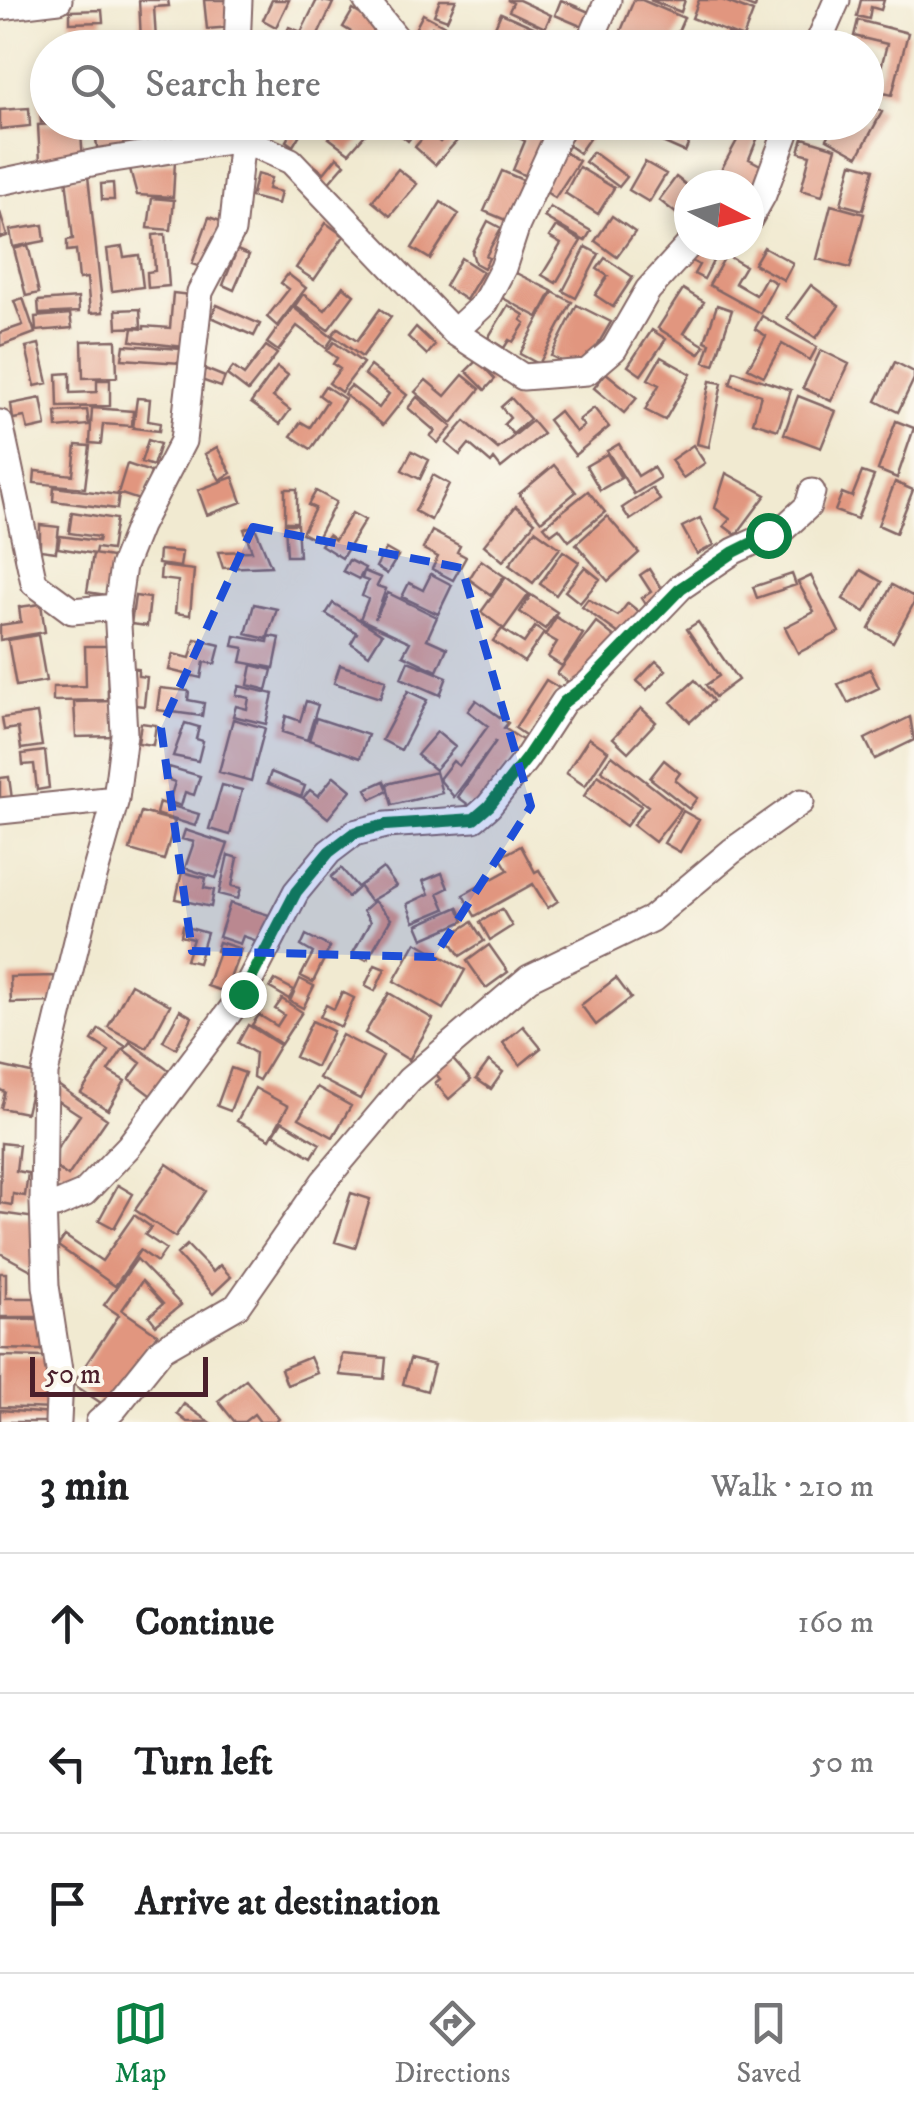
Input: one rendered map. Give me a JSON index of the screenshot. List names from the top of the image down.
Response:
{
  "scale_bar": "50 m",
  "north": "right",
  "page": {
    "search": "Search here",
    "scale": "50 m",
    "heading": ["3 min", "Walk · 210 m"],
    "list": [
      ["Continue", "160 m"],
      ["Turn left", "50 m"],
      "Arrive at destination"
    ],
    "nav": ["Map", "Directions", "Saved"]
  }
}
